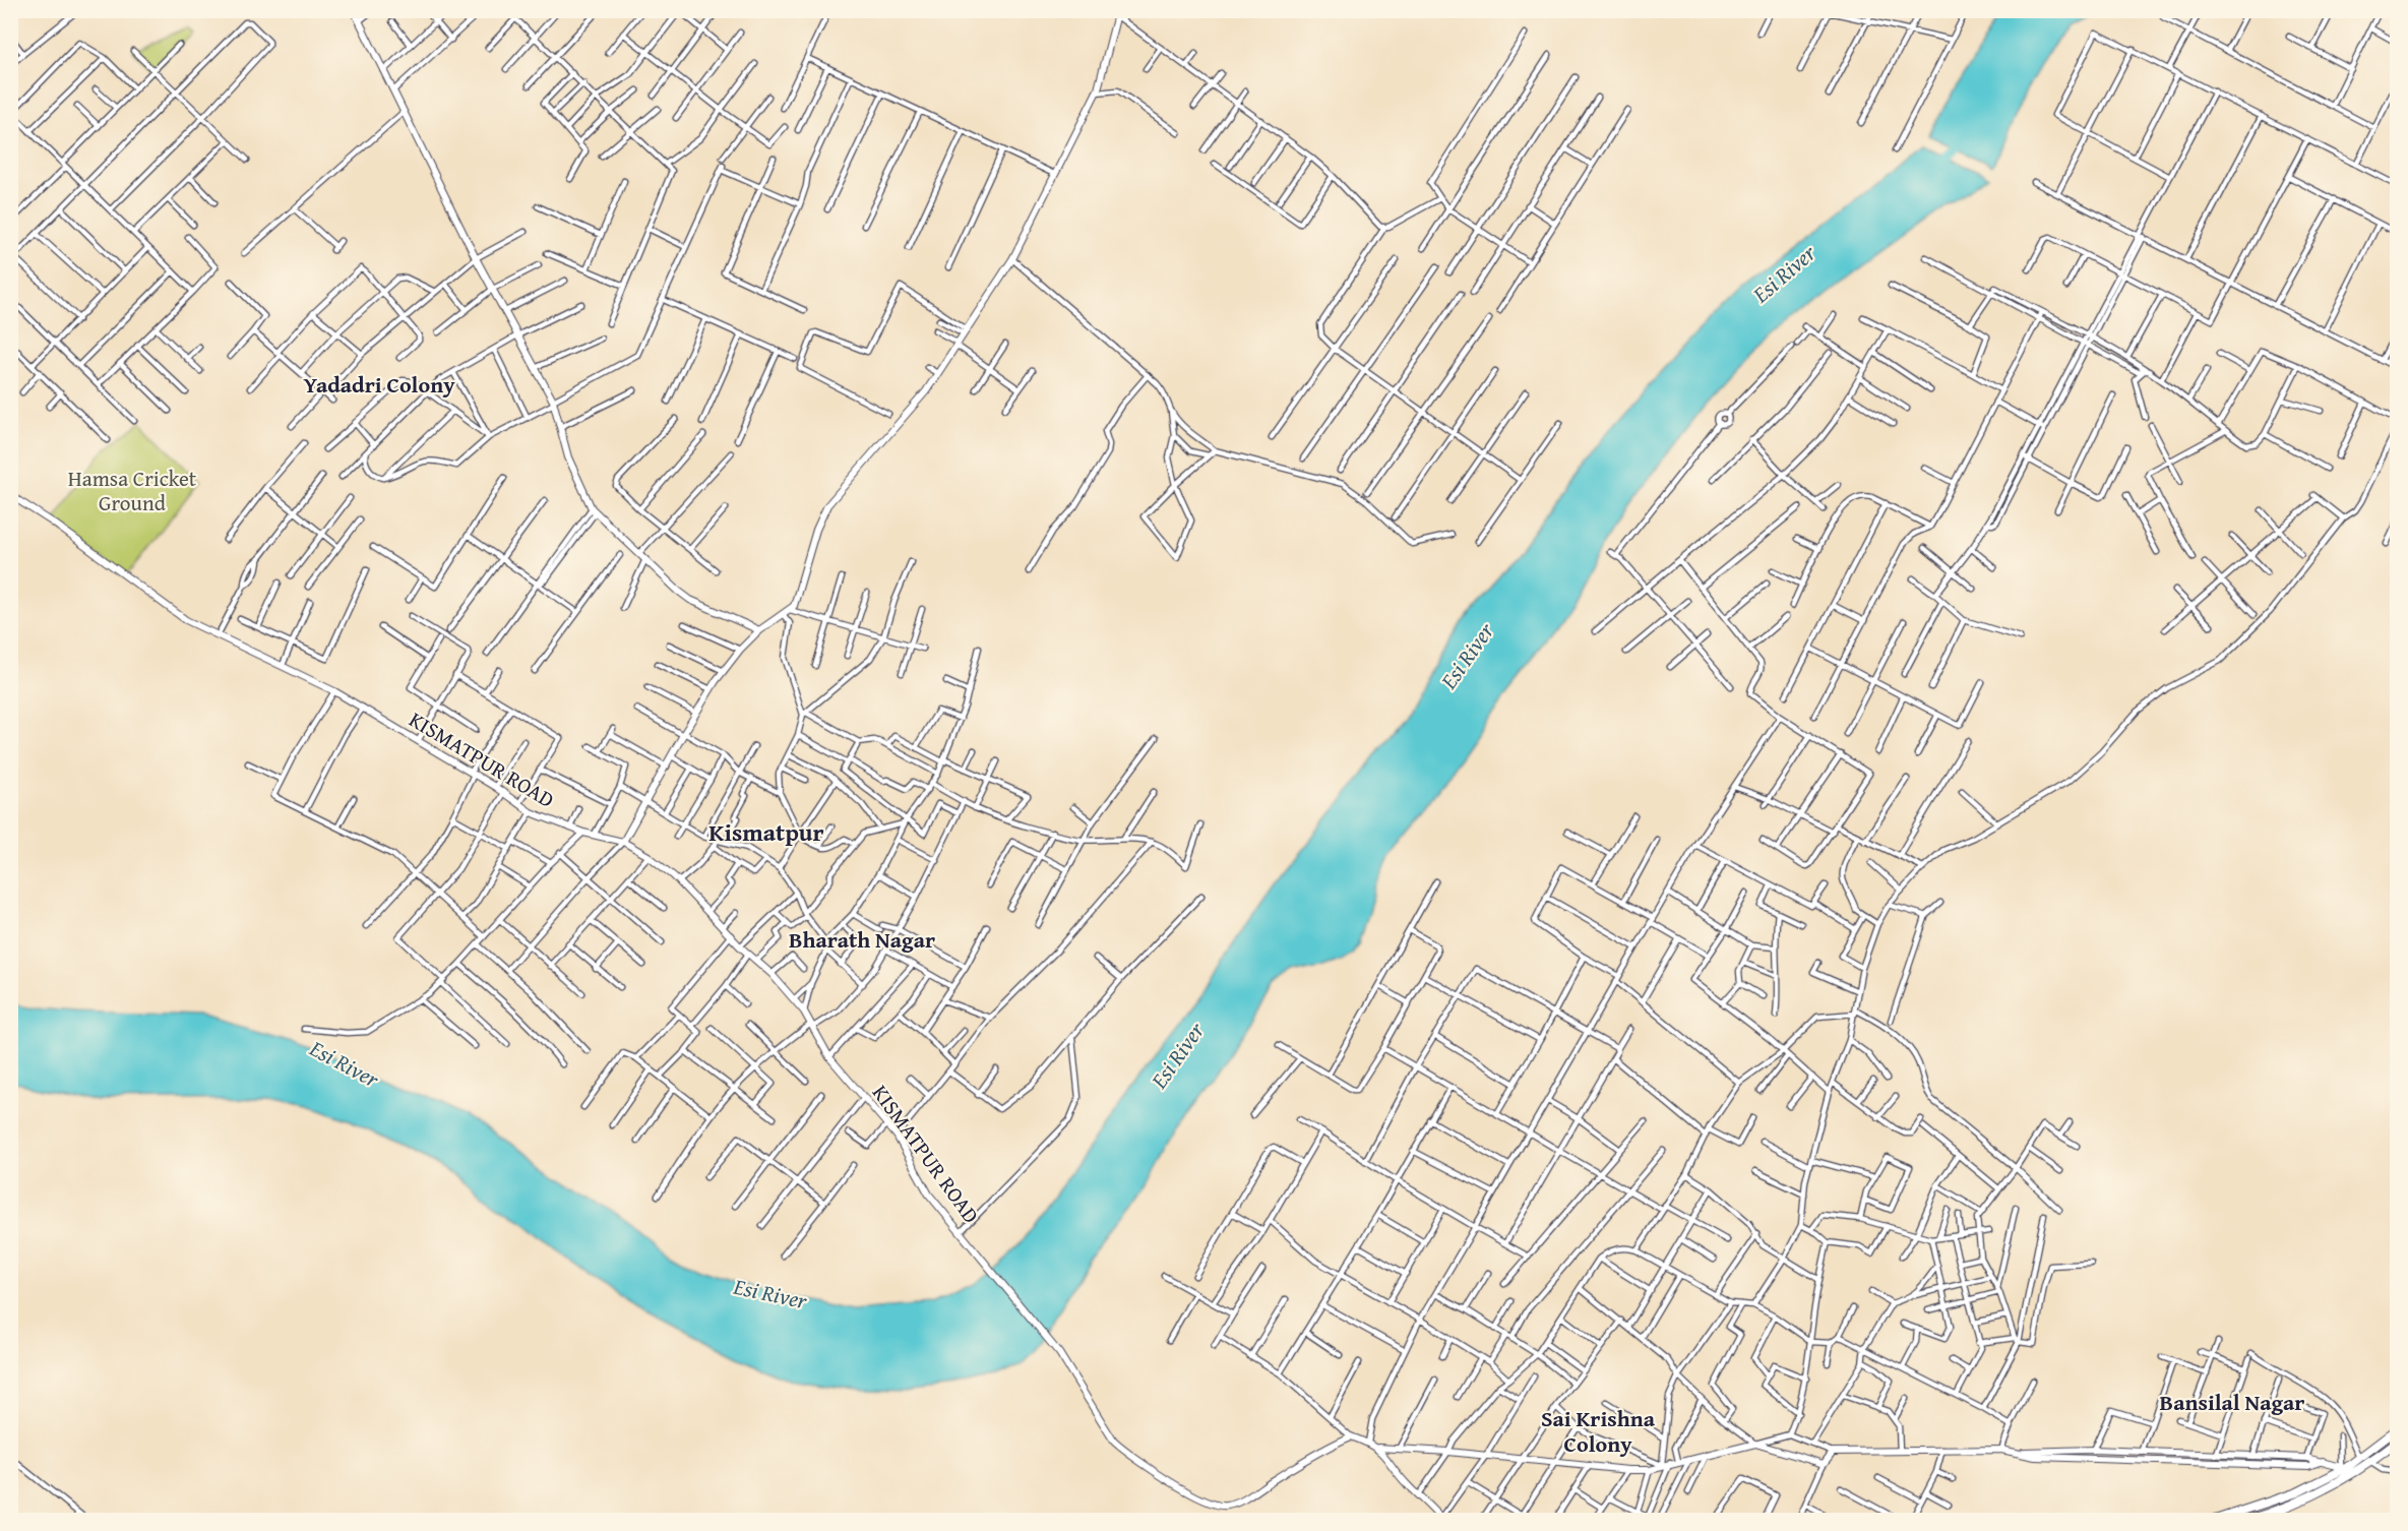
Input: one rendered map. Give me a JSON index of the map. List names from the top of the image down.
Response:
{
  "streets": {
    "street": ["KISMATPUR ROAD"]
  },
  "districts": [
    "Yadadri Colony",
    "Kismatpur",
    "Bharath Nagar",
    "Bansilal Nagar",
    "Sai Krishna Colony"
  ],
  "water": ["Esi River"],
  "parks": ["Hamsa Cricket Ground"]
}
